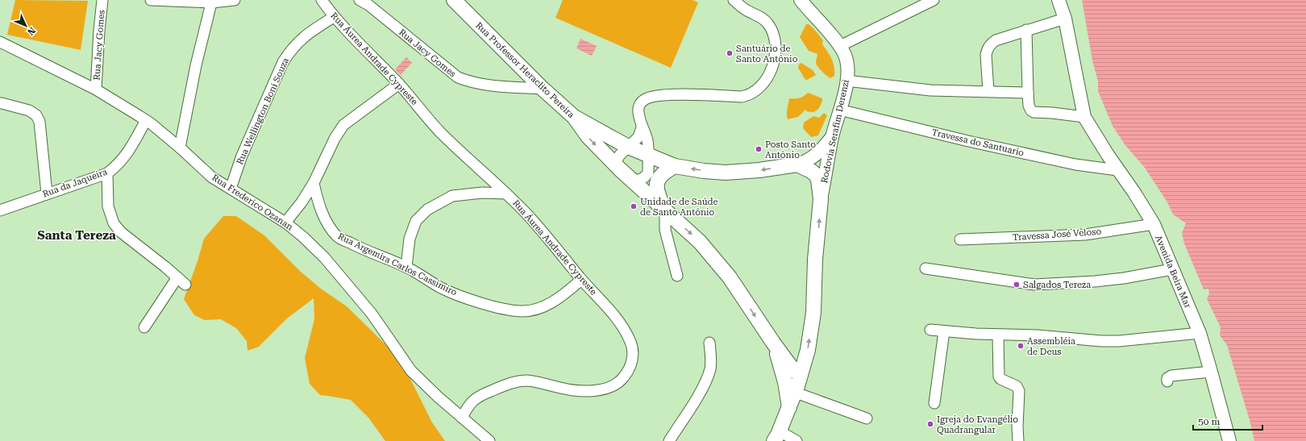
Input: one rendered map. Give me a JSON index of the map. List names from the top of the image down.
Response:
{
  "streets": {
    "main road": ["Rua Professor Heraclito Pereira", "Rodovia Serafim Derenzi"],
    "street": [
      "Rua Jacy Gomes",
      "Rua Áurea Andrade Cypreste",
      "Rua Wellington Boni Souza",
      "Travessa do Santuario",
      "Rua da Jaqueira",
      "Rua Frederico Ozanan",
      "Travessa José Veloso",
      "Rua Argemira Carlos Cassimiro",
      "Avenida Beira Mar"
    ]
  },
  "crossings": [
    ["Rua Jacy Gomes", "Rua Professor Heraclito Pereira"],
    ["Rua Jacy Gomes", "Rua Frederico Ozanan"],
    ["Rua Áurea Andrade Cypreste", "Rua Wellington Boni Souza"],
    ["Rua Áurea Andrade Cypreste", "Rua Frederico Ozanan"],
    ["Rua Áurea Andrade Cypreste", "Rua Argemira Carlos Cassimiro"],
    ["Rua Wellington Boni Souza", "Rua Frederico Ozanan"],
    ["Rodovia Serafim Derenzi", "Travessa do Santuario"],
    ["Travessa do Santuario", "Avenida Beira Mar"],
    ["Rua da Jaqueira", "Rua Frederico Ozanan"],
    ["Travessa José Veloso", "Avenida Beira Mar"]
  ],
  "one_way": ["Rua Professor Heraclito Pereira", "Rodovia Serafim Derenzi"],
  "districts": ["Santa Tereza"],
  "places": [
    "Santuário de Santo Antônio",
    "Posto Santo Antônio",
    "Unidade de Saúde de Santo Antônio",
    "Salgados Tereza",
    "Assembléia de Deus",
    "Igreja do Evangélio Quadrangular"
  ],
  "scale_bar": "50 m",
  "north": "bottom right"
}
